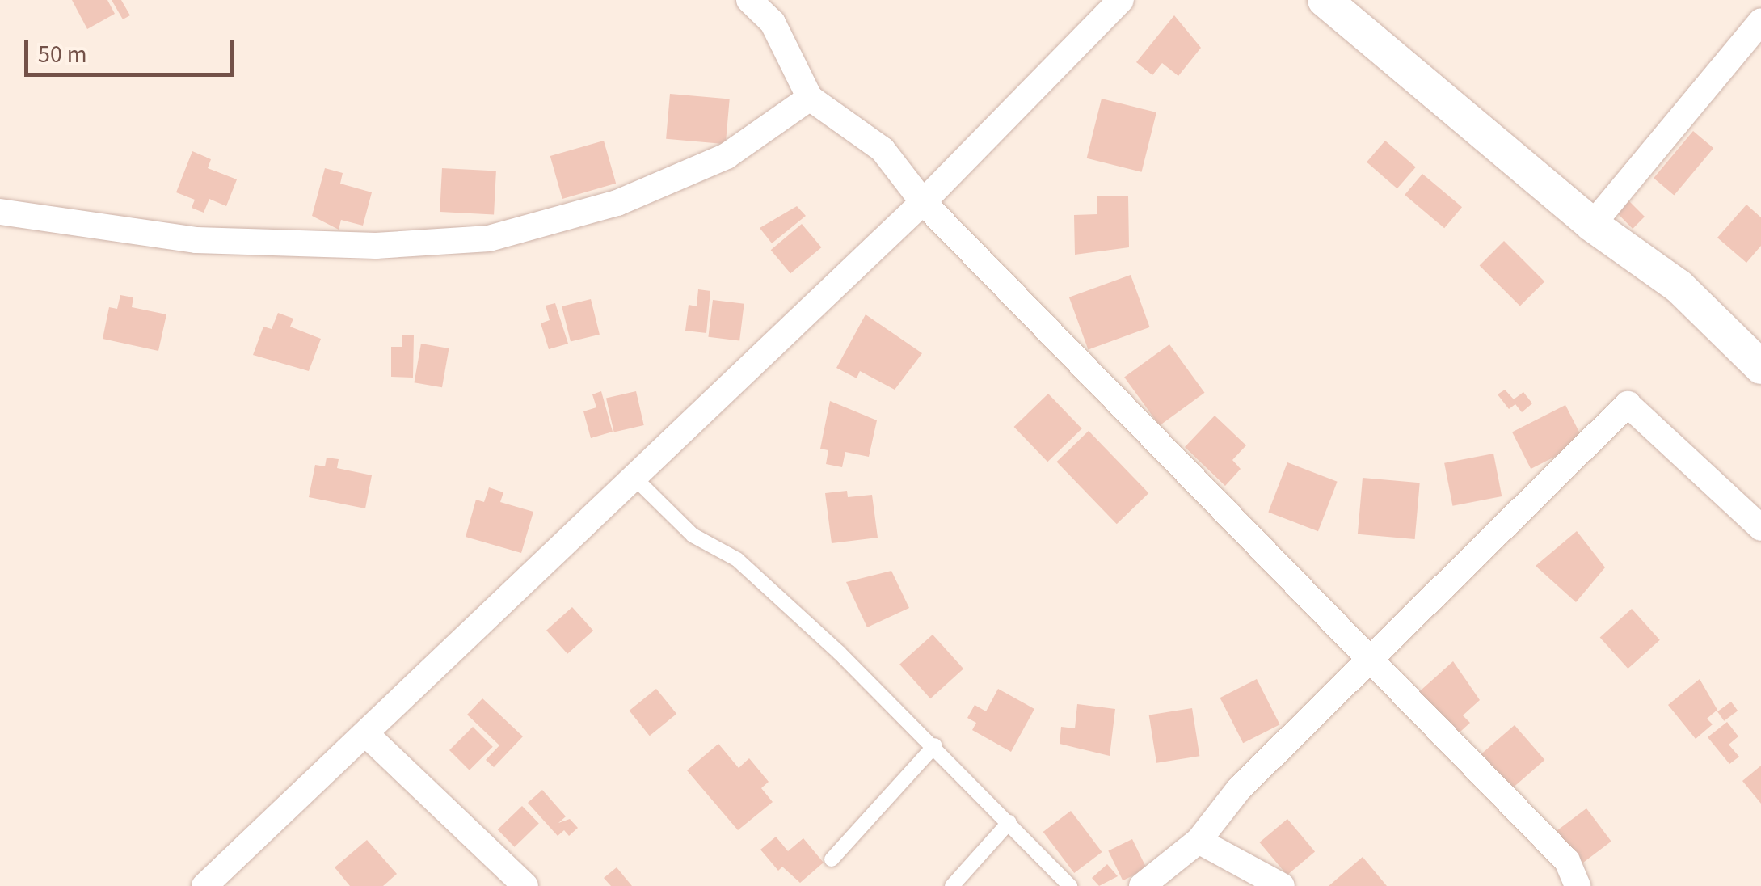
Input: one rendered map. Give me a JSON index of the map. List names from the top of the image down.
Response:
{
  "scale_bar": "50 m"
}
